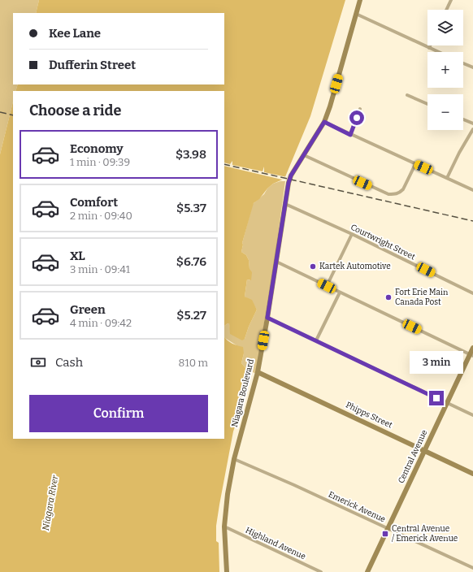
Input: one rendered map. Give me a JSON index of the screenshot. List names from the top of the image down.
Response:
{
  "streets": {
    "main road": ["Niagara Boulevard", "Phipps Street", "Central Avenue"],
    "street": ["Courtwright Street", "Emerick Avenue", "Highland Avenue"]
  },
  "crossings": [
    ["Courtwright Street", "Niagara Boulevard"],
    ["Niagara Boulevard", "Phipps Street"],
    ["Niagara Boulevard", "Emerick Avenue"],
    ["Niagara Boulevard", "Highland Avenue"],
    ["Phipps Street", "Central Avenue"],
    ["Central Avenue", "Emerick Avenue"]
  ],
  "water": ["Niagara River"],
  "places": {
    "other": ["Kartek Automotive", "Fort Erie Main Canada Post"],
    "transit": ["Central Avenue / Emerick Avenue"]
  },
  "page": {
    "map_buttons": ["+", "−"],
    "banner": ["Kee Lane", "Dufferin Street"],
    "heading": "Choose a ride",
    "list": [
      {
        "name": "Economy",
        "note": "1 min · 09:39",
        "value": "$3.98"
      },
      {
        "name": "Comfort",
        "note": "2 min · 09:40",
        "value": "$5.37"
      },
      {
        "name": "XL",
        "note": "3 min · 09:41",
        "value": "$6.76"
      },
      {
        "name": "Green",
        "note": "4 min · 09:42",
        "value": "$5.27"
      }
    ],
    "pay": ["Cash", "810 m"],
    "bubble": "3 min",
    "buttons": "Confirm"
  }
}
